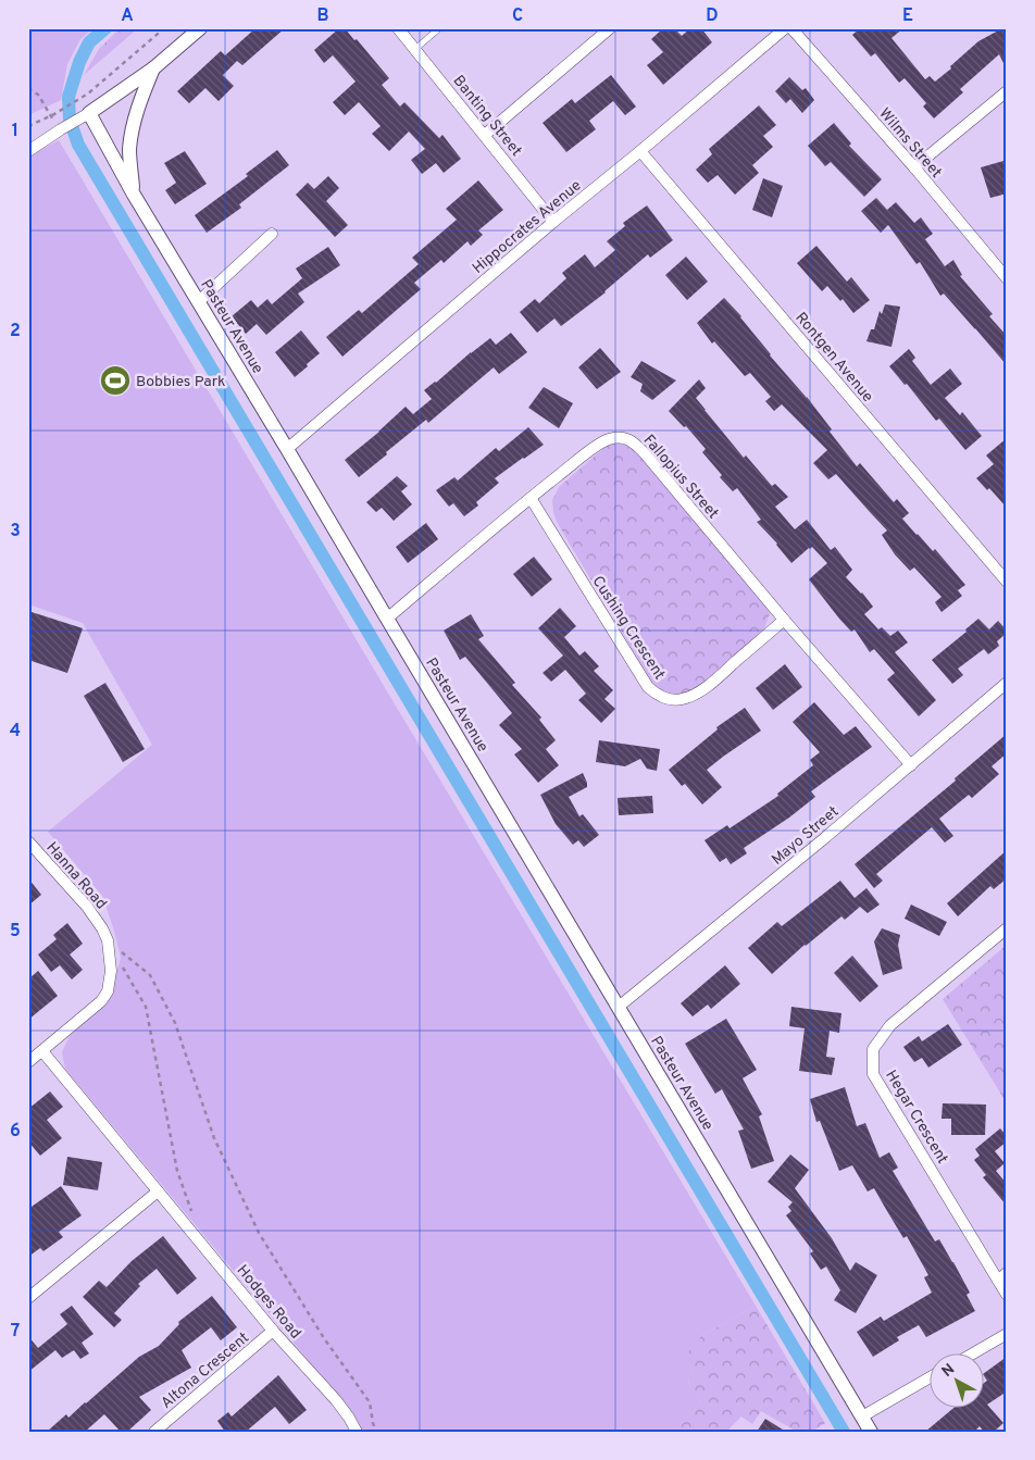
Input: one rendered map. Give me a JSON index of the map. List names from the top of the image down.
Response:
{
  "streets": {
    "street": [
      "Banting Street",
      "Wilms Street",
      "Hippocrates Avenue",
      "Pasteur Avenue",
      "Rontgen Avenue",
      "Fallopius Street",
      "Cushing Crescent",
      "Mayo Street",
      "Hanna Road",
      "Hegar Crescent",
      "Hodges Road",
      "Altona Crescent"
    ]
  },
  "crossings": [
    ["Banting Street", "Hippocrates Avenue"],
    ["Hippocrates Avenue", "Pasteur Avenue"],
    ["Hippocrates Avenue", "Rontgen Avenue"],
    ["Pasteur Avenue", "Fallopius Street"],
    ["Pasteur Avenue", "Mayo Street"],
    ["Fallopius Street", "Cushing Crescent"],
    ["Fallopius Street", "Mayo Street"],
    ["Hanna Road", "Hodges Road"],
    ["Hodges Road", "Altona Crescent"]
  ],
  "places": {
    "sports": ["Bobbies Park"]
  },
  "north": "top left",
  "grid": {
    "columns": [
      "A",
      "B",
      "C",
      "D",
      "E"
    ],
    "rows": [
      "1",
      "2",
      "3",
      "4",
      "5",
      "6",
      "7"
    ]
  }
}
